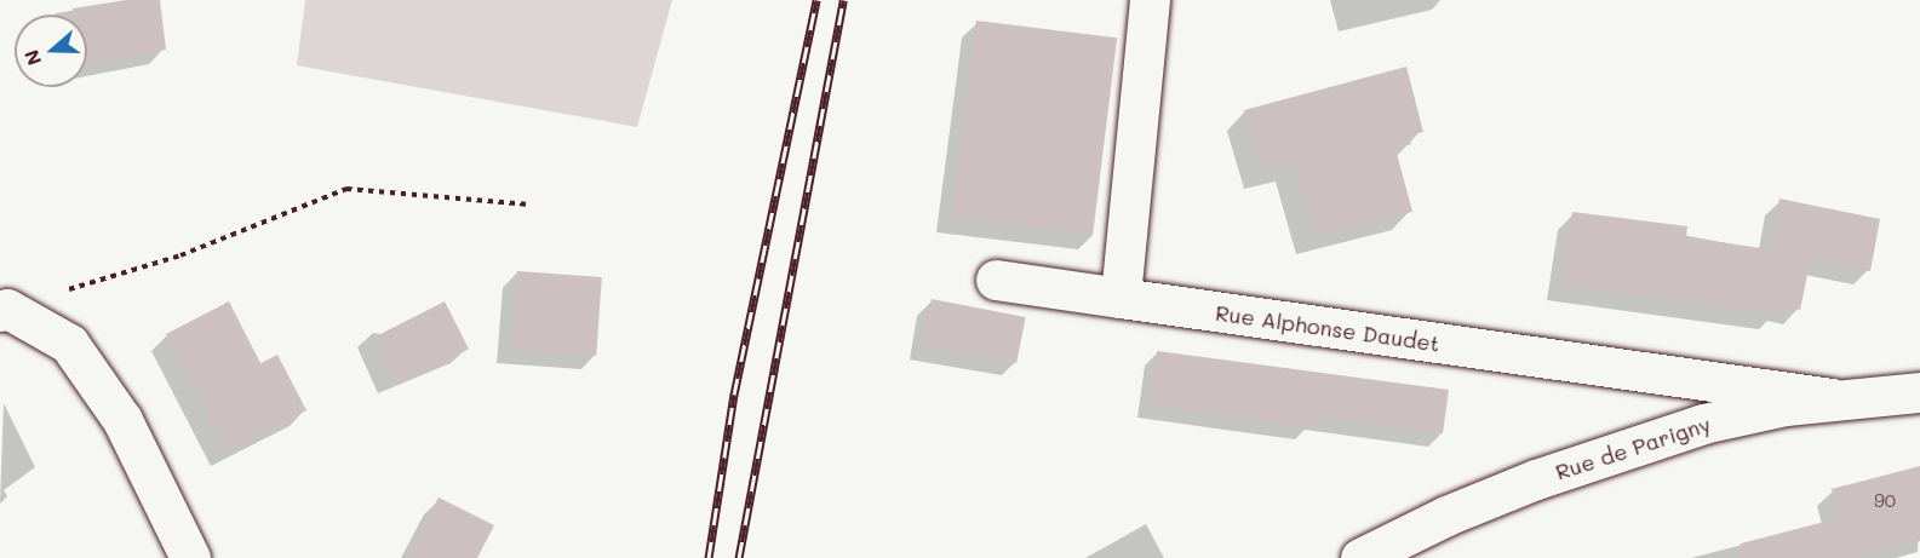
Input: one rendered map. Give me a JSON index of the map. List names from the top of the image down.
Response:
{
  "streets": {
    "street": ["Rue Alphonse Daudet", "Rue de Parigny"]
  },
  "crossings": [
    ["Rue Alphonse Daudet", "Rue de Parigny"]
  ],
  "house_numbers": ["90"],
  "north": "left"
}
